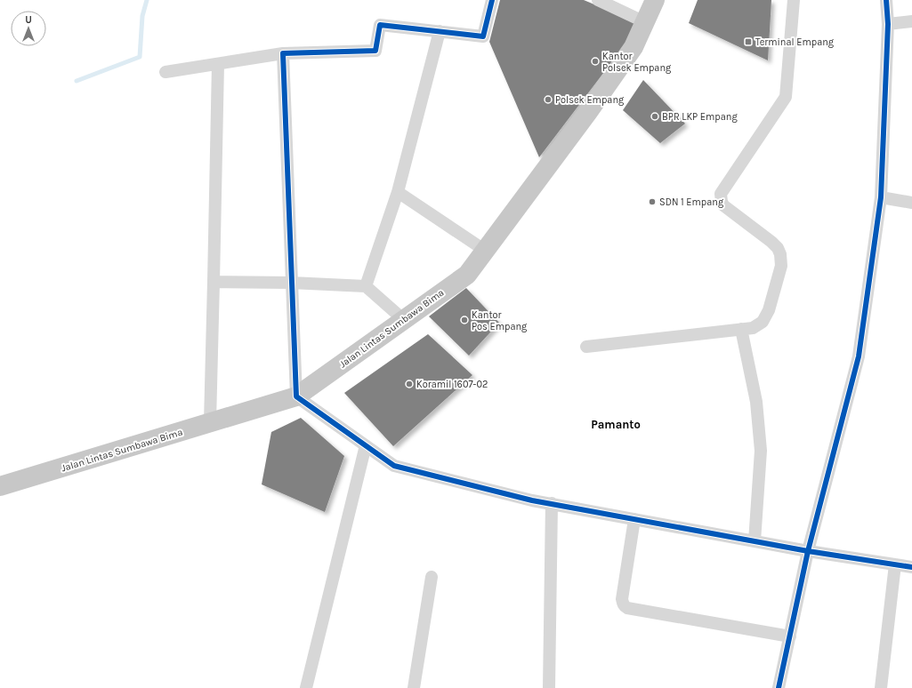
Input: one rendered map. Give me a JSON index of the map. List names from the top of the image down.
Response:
{
  "streets": {
    "highway": ["Jalan Lintas Sumbawa Bima"]
  },
  "districts": ["Pamanto"],
  "places": {
    "transit": ["Terminal Empang"],
    "other": [
      "Kantor Polsek Empang",
      "Polsek Empang",
      "BPR LKP Empang",
      "SDN 1 Empang",
      "Kantor Pos Empang",
      "Koramil 1607-02"
    ]
  },
  "north": "top"
}
